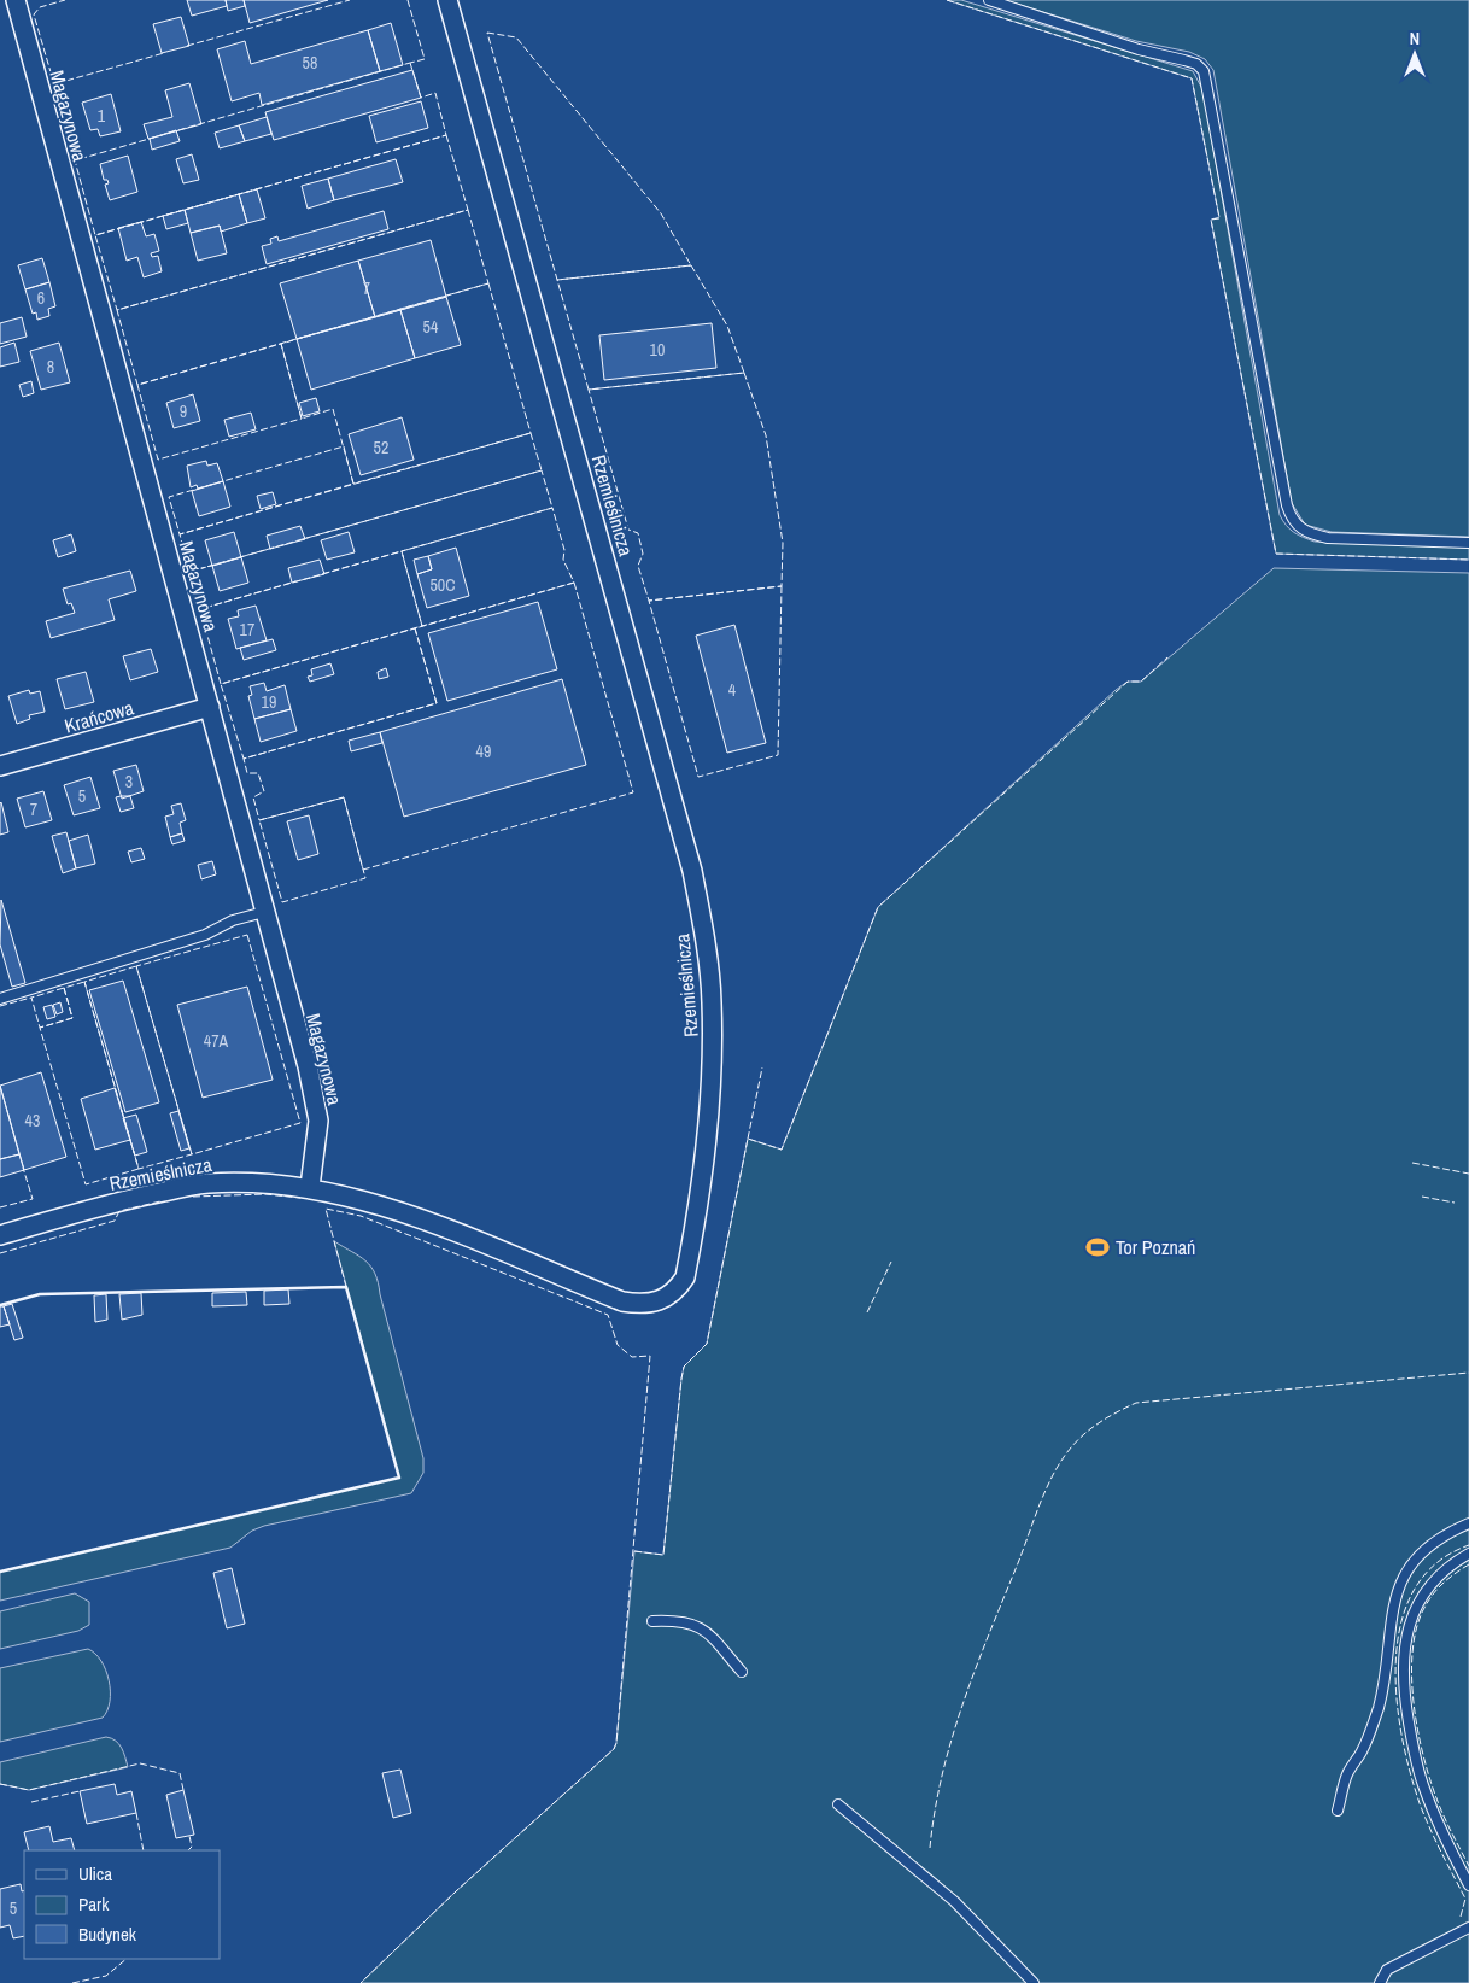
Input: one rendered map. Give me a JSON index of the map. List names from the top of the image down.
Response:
{
  "streets": {
    "street": ["Magazynowa", "Rzemieślnicza", "Krańcowa"]
  },
  "crossings": [
    ["Magazynowa", "Rzemieślnicza"],
    ["Magazynowa", "Krańcowa"]
  ],
  "places": {
    "sports": ["Tor Poznań"]
  },
  "house_numbers": [
    "58",
    "1",
    "7",
    "6",
    "54",
    "10",
    "8",
    "9",
    "52",
    "50C",
    "17",
    "4",
    "19",
    "49",
    "3",
    "5",
    "7",
    "47A",
    "43",
    "5"
  ],
  "legend": ["Ulica", "Park", "Budynek"],
  "north": "top"
}
